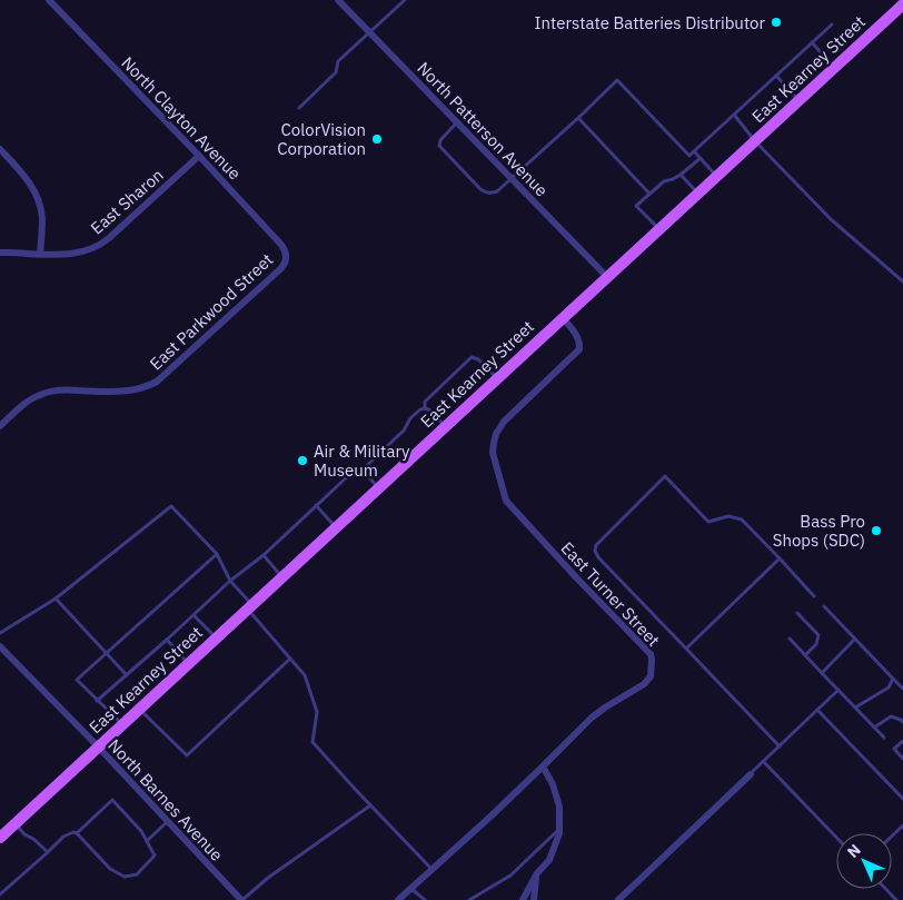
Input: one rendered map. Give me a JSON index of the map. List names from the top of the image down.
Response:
{
  "streets": {
    "main road": ["East Kearney Street"],
    "street": [
      "North Clayton Avenue",
      "North Patterson Avenue",
      "East Sharon",
      "East Parkwood Street",
      "East Turner Street",
      "North Barnes Avenue"
    ]
  },
  "crossings": [
    ["East Kearney Street", "North Patterson Avenue"],
    ["East Kearney Street", "East Turner Street"],
    ["East Kearney Street", "North Barnes Avenue"],
    ["North Clayton Avenue", "East Sharon"],
    ["North Clayton Avenue", "East Parkwood Street"]
  ],
  "places": [
    "Interstate Batteries Distributor",
    "ColorVision Corporation",
    "Air & Military Museum",
    "Bass Pro Shops (SDC)"
  ],
  "north": "top left"
}
